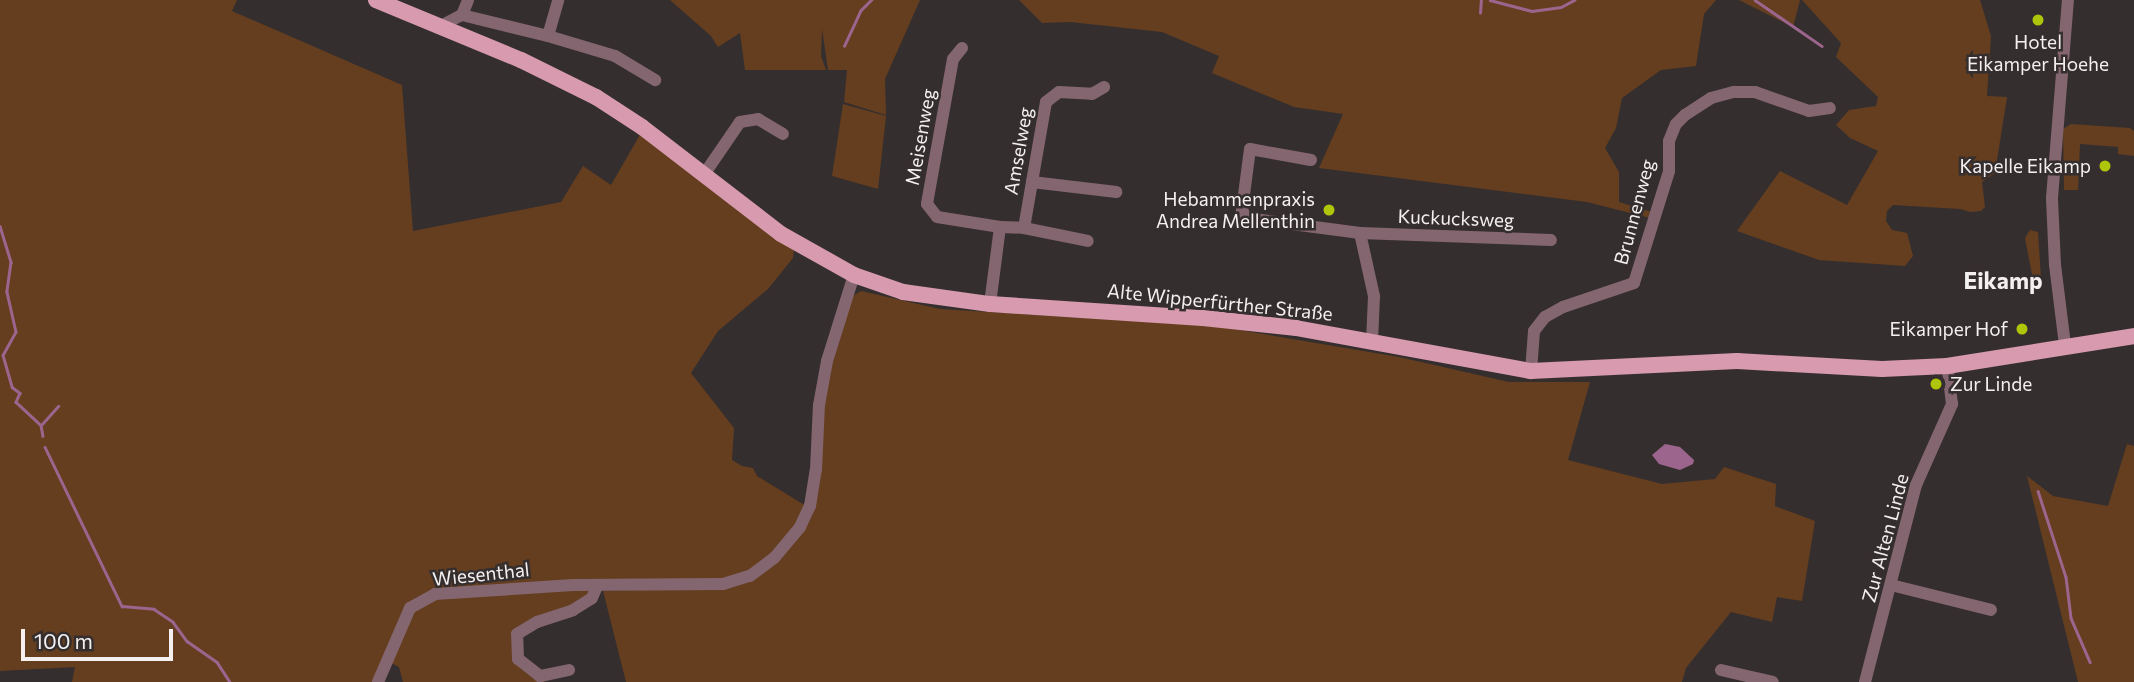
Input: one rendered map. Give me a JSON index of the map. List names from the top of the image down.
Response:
{
  "streets": {
    "main road": ["Alte Wipperfürther Straße"],
    "street": [
      "Meisenweg",
      "Amselweg",
      "Brunnenweg",
      "Kuckucksweg",
      "Zur Alten Linde",
      "Wiesenthal"
    ]
  },
  "crossings": [
    ["Brunnenweg", "Alte Wipperfürther Straße"],
    ["Alte Wipperfürther Straße", "Zur Alten Linde"],
    ["Alte Wipperfürther Straße", "Wiesenthal"]
  ],
  "districts": ["Eikamp"],
  "places": [
    "Hotel Eikamper Hoehe",
    "Kapelle Eikamp",
    "Hebammenpraxis Andrea Mellenthin",
    "Eikamper Hof",
    "Zur Linde"
  ],
  "scale_bar": "100 m"
}
